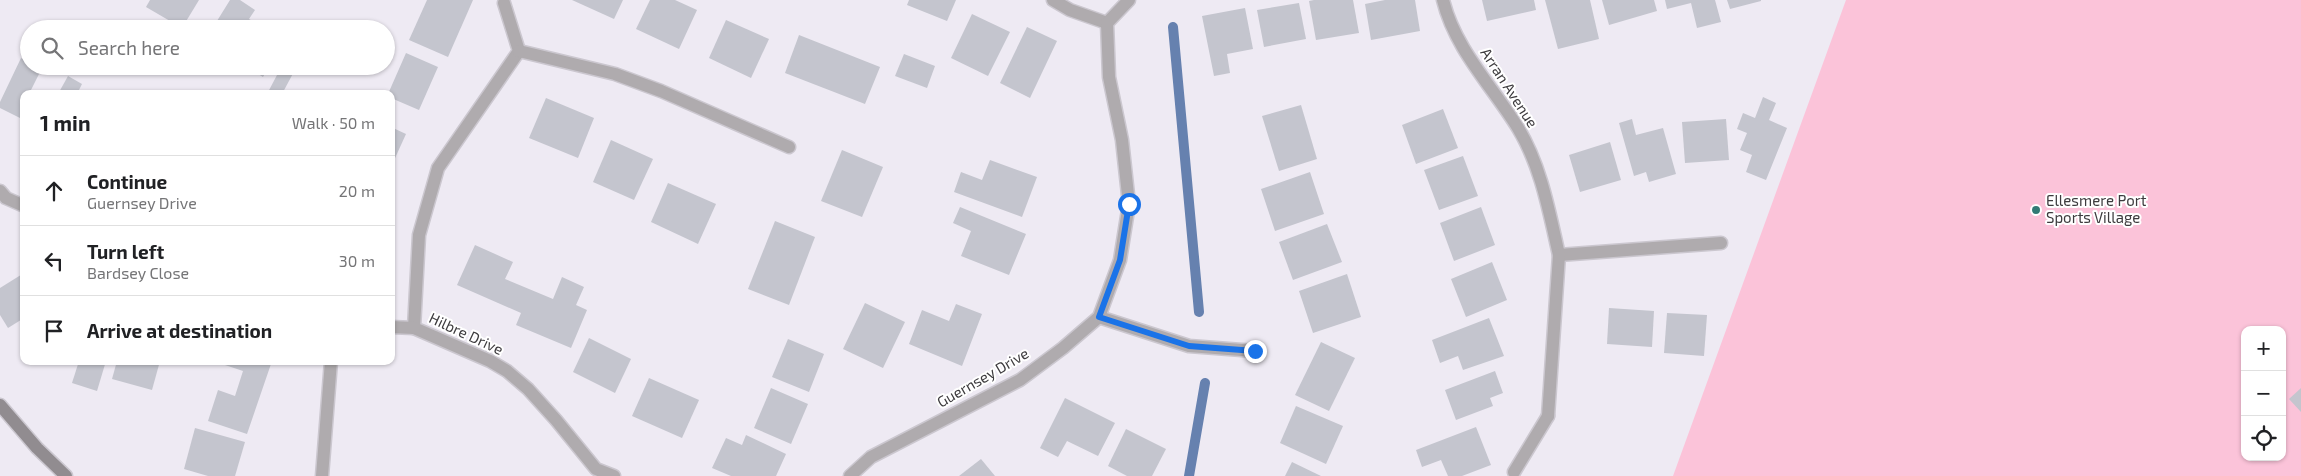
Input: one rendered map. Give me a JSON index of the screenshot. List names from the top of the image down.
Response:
{
  "streets": {
    "street": ["Arran Avenue", "Hilbre Drive", "Guernsey Drive"]
  },
  "places": ["Ellesmere Port Sports Village"],
  "page": {
    "search": "Search here",
    "heading": ["1 min", "Walk · 50 m"],
    "list": [
      ["Continue", "Guernsey Drive", "20 m"],
      ["Turn left", "Bardsey Close", "30 m"],
      "Arrive at destination"
    ],
    "map_buttons": ["+", "−"]
  }
}
